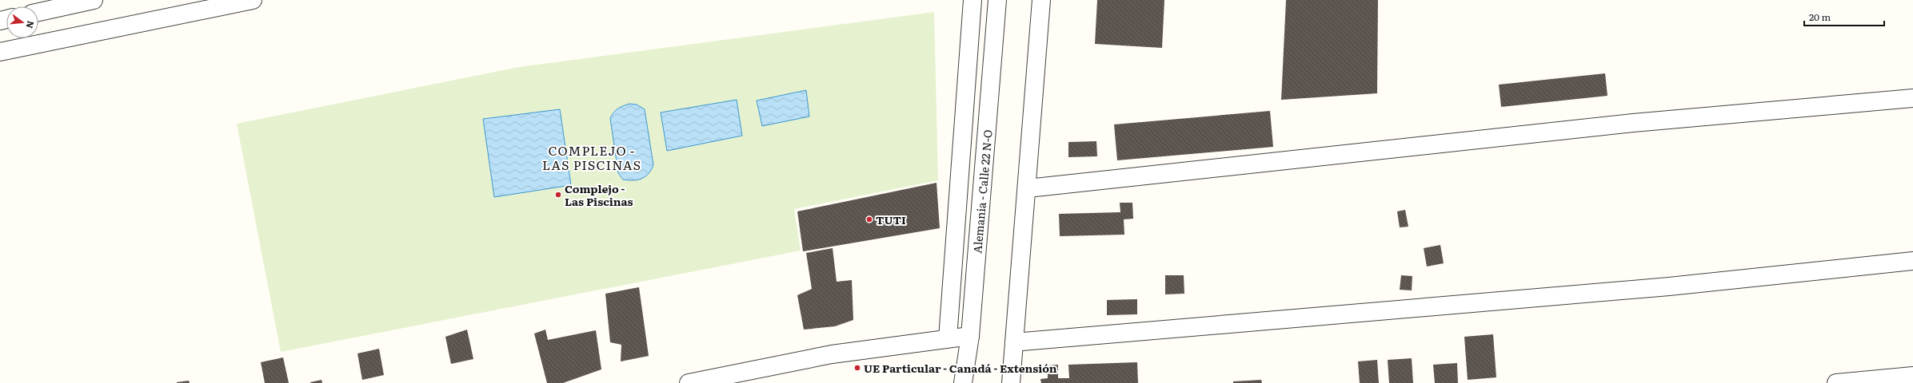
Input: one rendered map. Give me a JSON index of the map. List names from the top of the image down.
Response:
{
  "streets": {
    "street": ["Alemania - Calle 22 N-O"]
  },
  "districts": ["COMPLEJO - LAS PISCINAS"],
  "places": ["Complejo - Las Piscinas", "TUTI", "UE Particular - Canadá - Extensión"],
  "scale_bar": "20 m",
  "north": "right"
}
